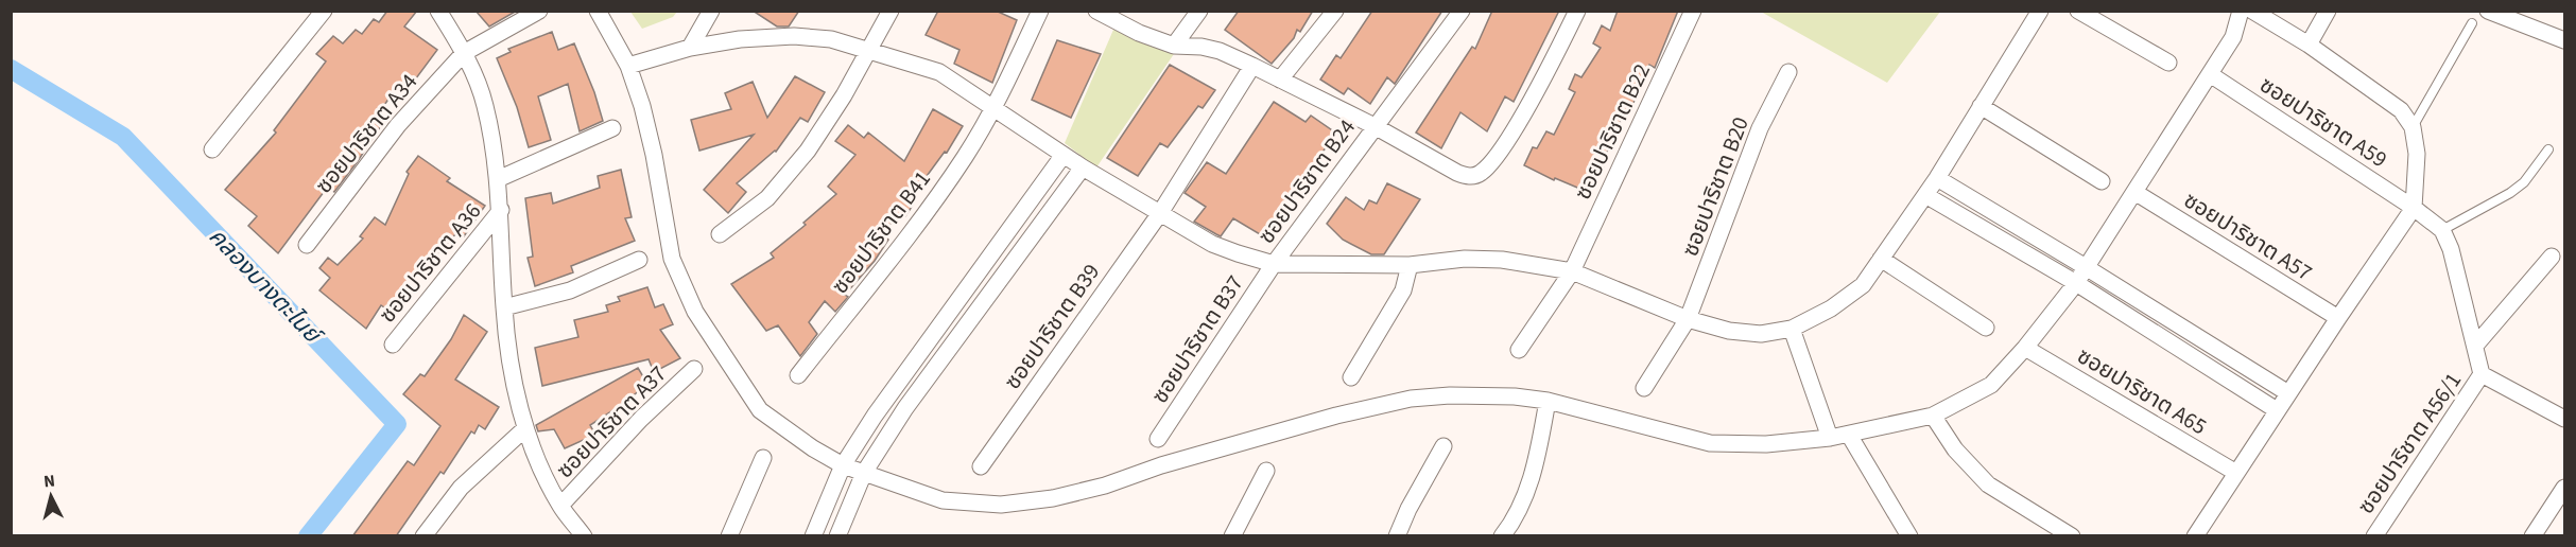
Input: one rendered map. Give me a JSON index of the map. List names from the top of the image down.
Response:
{
  "streets": {
    "street": [
      "ซอยปาริชาต A59",
      "ซอยปาริชาต B22",
      "ซอยปาริชาต A34",
      "ซอยปาริชาต B24",
      "ซอยปาริชาต B20",
      "ซอยปาริชาต B41",
      "ซอยปาริชาต A57",
      "ซอยปาริชาต A36",
      "ซอยปาริชาต B39",
      "ซอยปาริชาต B37",
      "ซอยปาริชาต A65",
      "ซอยปาริชาต A37",
      "ซอยปาริชาต A56/1"
    ]
  },
  "crossings": [
    ["ซอยปาริชาต B24", "ซอยปาริชาต B37"]
  ],
  "water": ["คลองบางตะไนย์"],
  "north": "top"
}
